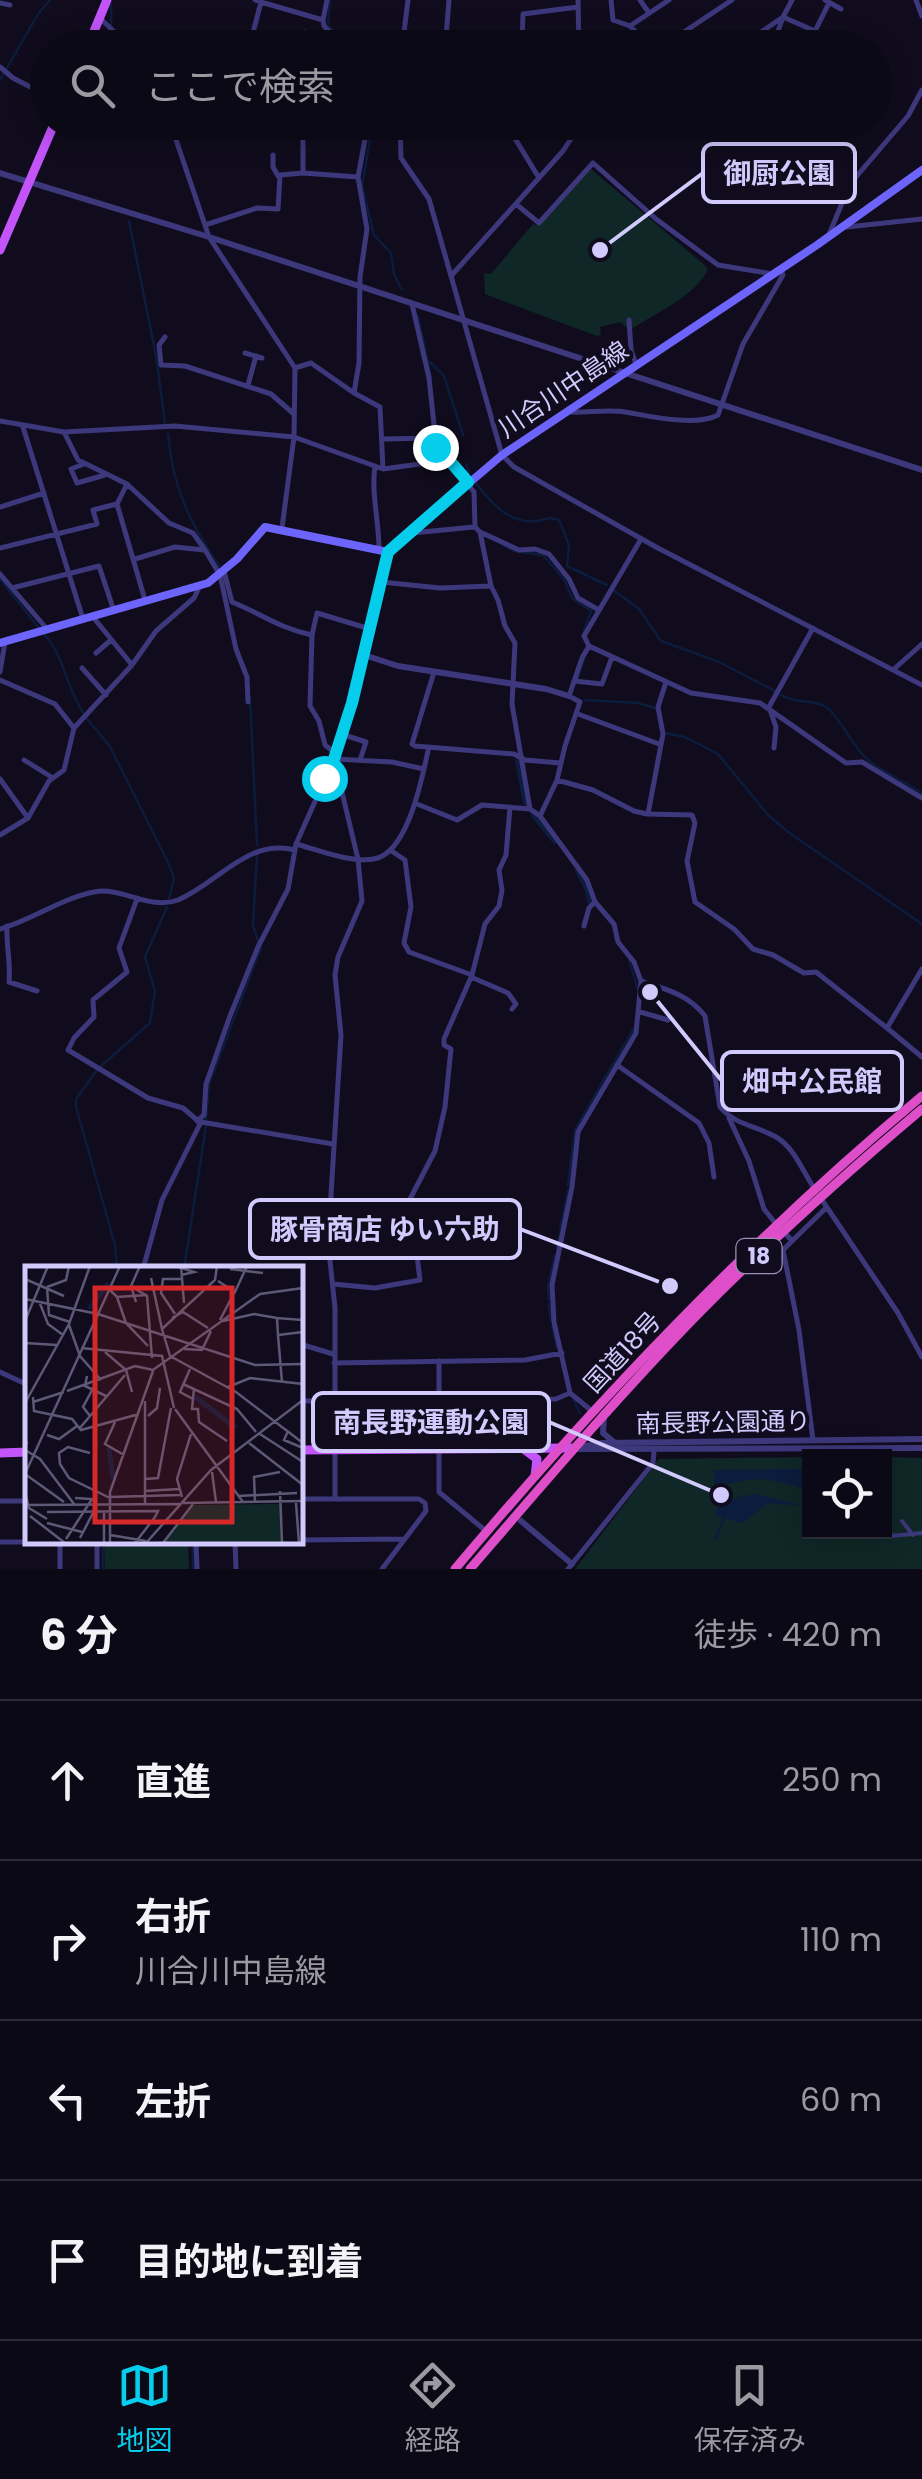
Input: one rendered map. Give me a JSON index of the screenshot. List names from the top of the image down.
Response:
{
  "streets": {
    "highway": ["18", "国道18号"],
    "main road": ["川合川中島線"],
    "street": ["南長野公園通り"]
  },
  "crossings": [
    ["国道18号", "南長野公園通り"]
  ],
  "places": [
    "御厨公園",
    "畑中公民館",
    "豚骨商店 ゆい六助",
    "南長野運動公園"
  ],
  "page": {
    "search": "ここで検索",
    "heading": ["6 分", "徒歩 · 420 m"],
    "list": [
      ["直進", "250 m"],
      ["右折", "川合川中島線", "110 m"],
      ["左折", "60 m"],
      "目的地に到着"
    ],
    "nav": ["地図", "経路", "保存済み"]
  }
}
